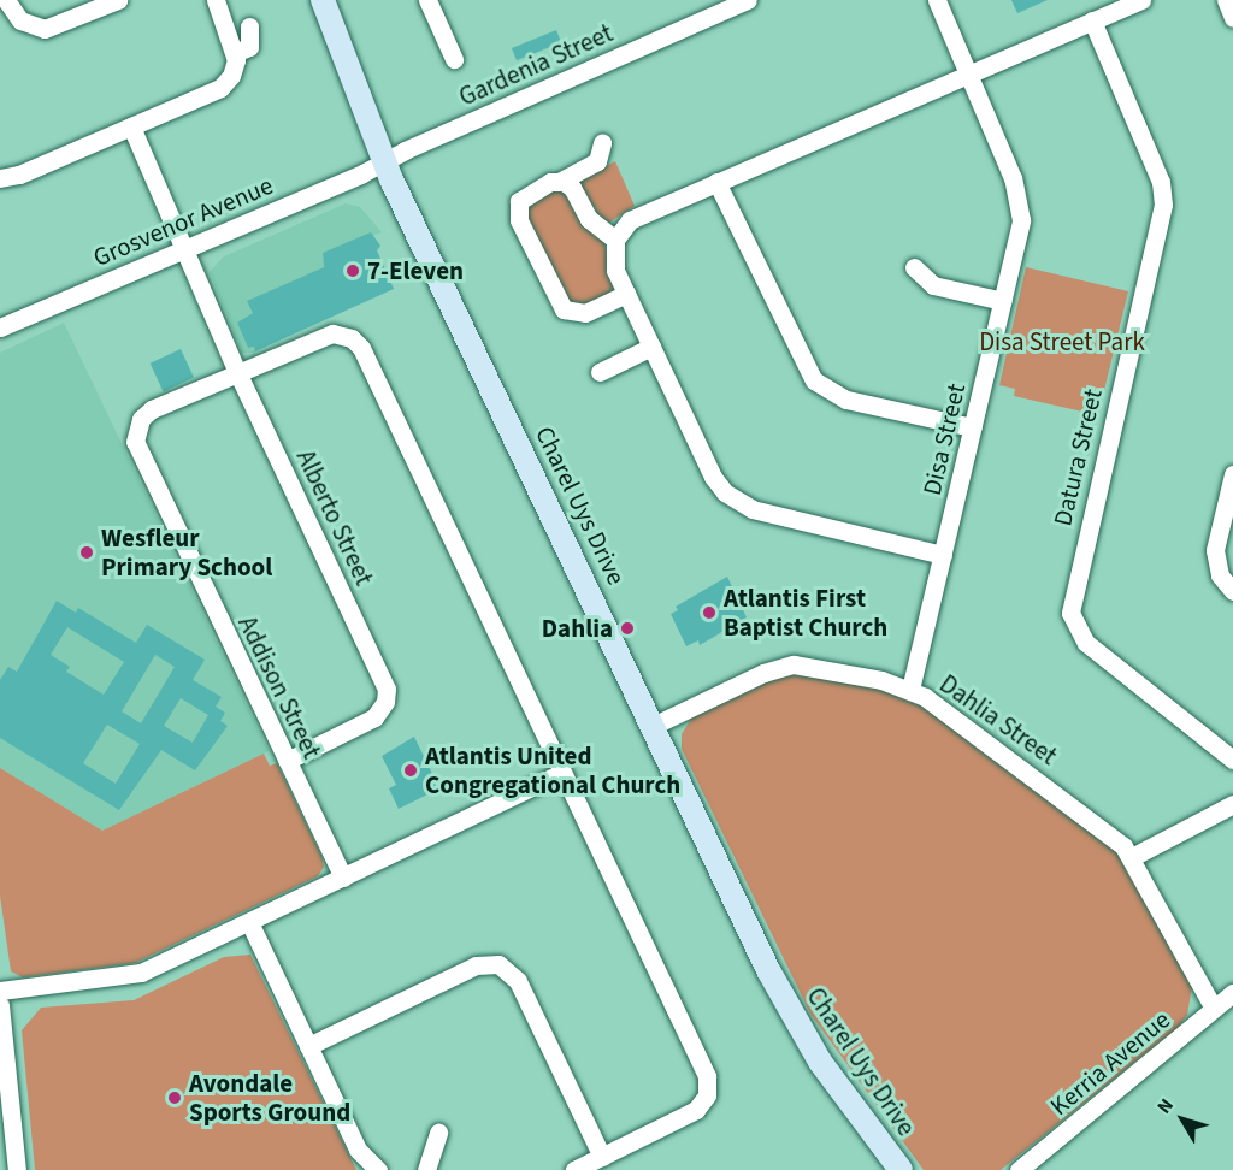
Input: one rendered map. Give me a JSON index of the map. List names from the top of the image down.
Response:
{
  "streets": {
    "main road": ["Charel Uys Drive"],
    "street": [
      "Gardenia Street",
      "Grosvenor Avenue",
      "Disa Street",
      "Datura Street",
      "Alberto Street",
      "Addison Street",
      "Dahlia Street",
      "Kerria Avenue"
    ]
  },
  "crossings": [
    ["Gardenia Street", "Grosvenor Avenue"],
    ["Gardenia Street", "Charel Uys Drive"],
    ["Grosvenor Avenue", "Charel Uys Drive"],
    ["Grosvenor Avenue", "Alberto Street"],
    ["Disa Street", "Dahlia Street"],
    ["Charel Uys Drive", "Dahlia Street"],
    ["Alberto Street", "Addison Street"],
    ["Dahlia Street", "Kerria Avenue"]
  ],
  "parks": ["Disa Street Park"],
  "places": [
    "7-Eleven",
    "Wesfleur Primary School",
    "Atlantis First Baptist Church",
    "Dahlia",
    "Atlantis United Congregational Church",
    "Avondale Sports Ground"
  ],
  "north": "top left"
}
